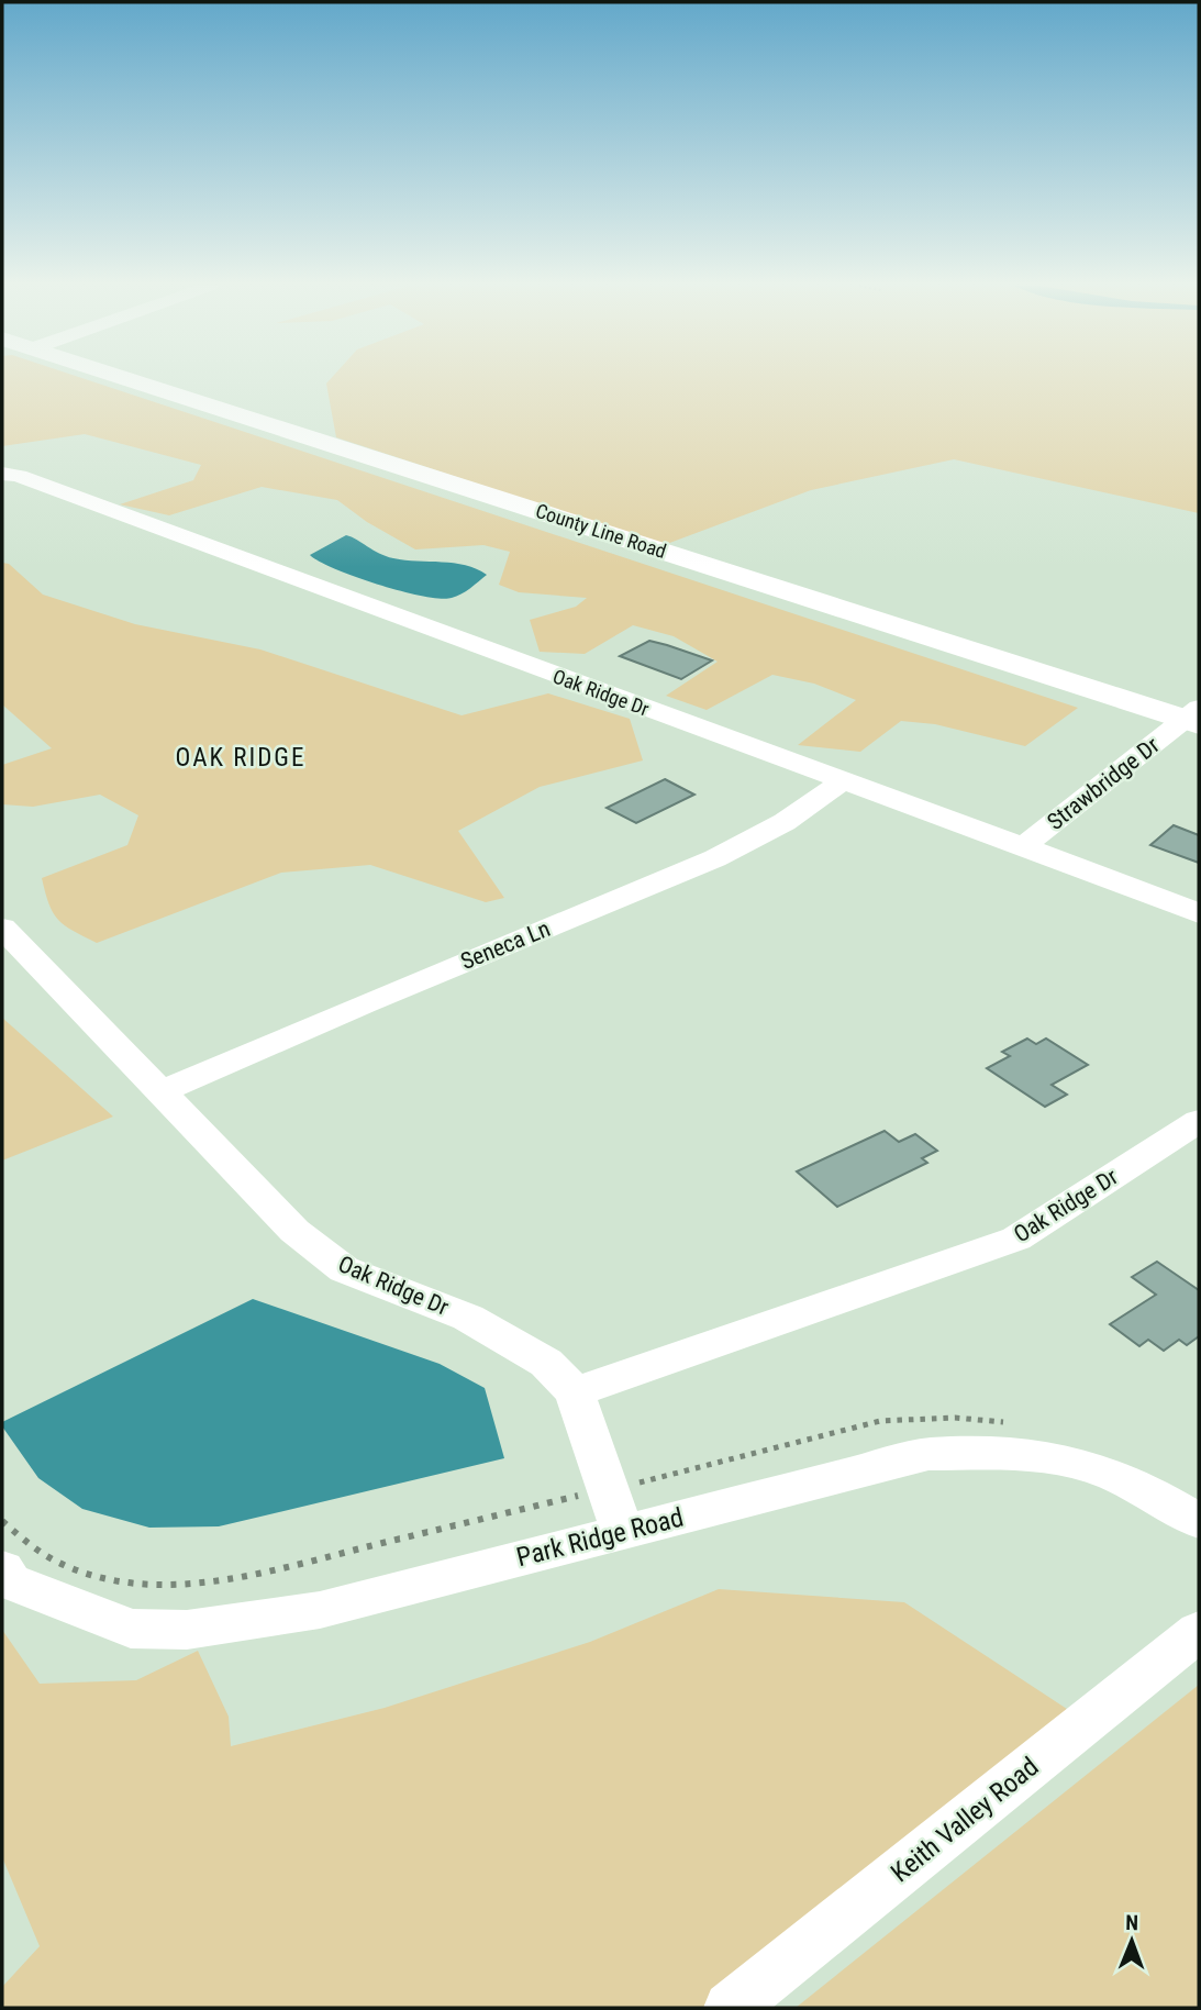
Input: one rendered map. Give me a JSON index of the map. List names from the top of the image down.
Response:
{
  "streets": {
    "main road": ["County Line Road"],
    "street": [
      "Oak Ridge Dr",
      "Strawbridge Dr",
      "Seneca Ln",
      "Park Ridge Road",
      "Keith Valley Road"
    ]
  },
  "crossings": [
    ["County Line Road", "Strawbridge Dr"],
    ["Oak Ridge Dr", "Strawbridge Dr"],
    ["Oak Ridge Dr", "Seneca Ln"],
    ["Oak Ridge Dr", "Park Ridge Road"]
  ],
  "districts": ["OAK RIDGE"],
  "north": "top"
}
